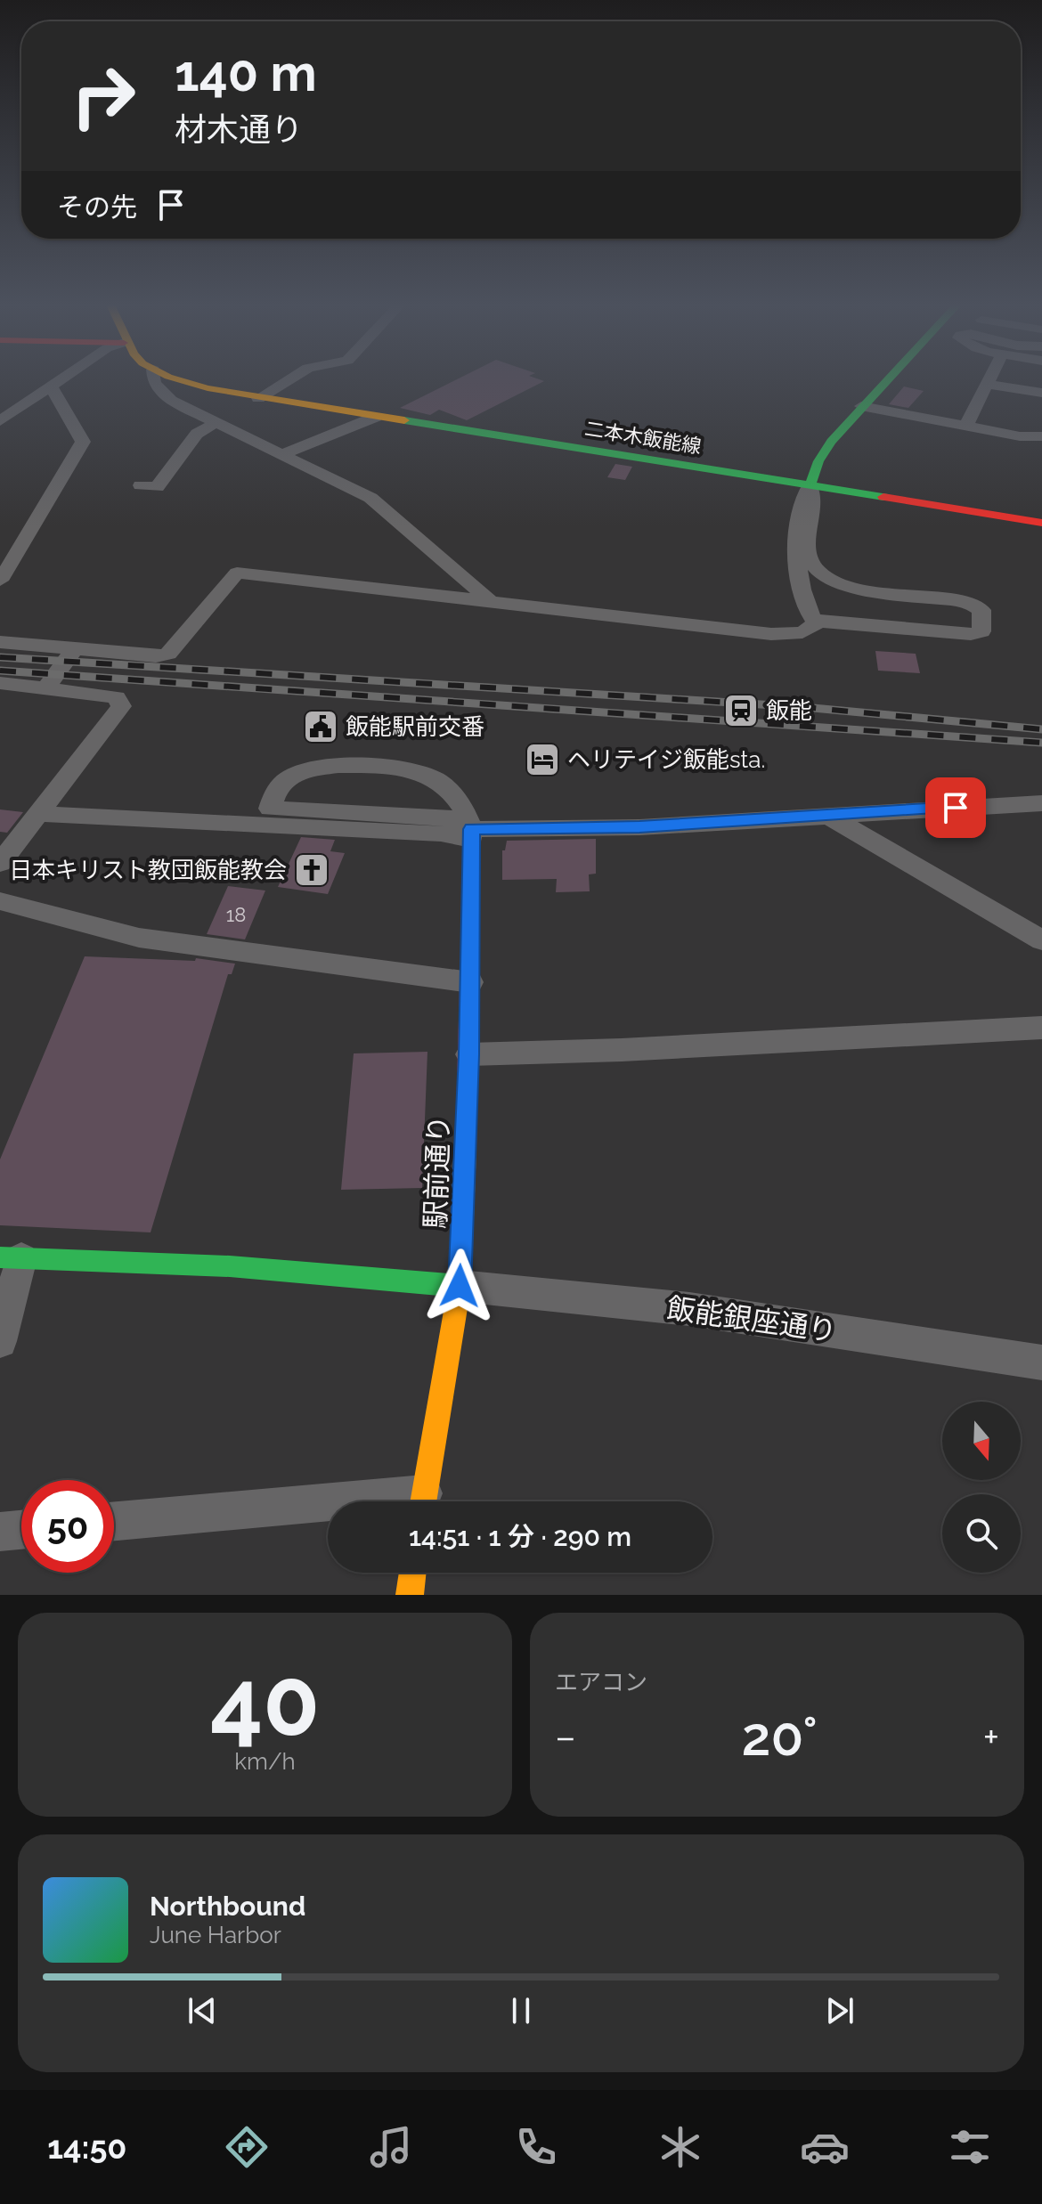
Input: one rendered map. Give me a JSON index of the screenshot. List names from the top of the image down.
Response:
{
  "streets": {
    "main road": ["二本木飯能線", "駅前通り"],
    "street": ["飯能銀座通り"]
  },
  "crossings": [
    ["駅前通り", "飯能銀座通り"]
  ],
  "places": {
    "station": ["飯能"],
    "public building": ["飯能駅前交番"],
    "hotel": ["ヘリテイジ飯能sta."],
    "church": ["日本キリスト教団飯能教会"]
  },
  "house_numbers": ["18"],
  "north": "bottom",
  "page": {
    "turn": ["140 m", "材木通り"],
    "then": "その先",
    "limit": "50",
    "trip": "14:51 · 1 分 · 290 m",
    "tile": [
      ["40", "km/h"],
      "エアコン"
    ],
    "heat": ["−", "20°", "+"],
    "song": ["Northbound", "June Harbor"],
    "tabs": "14:50"
  }
}
